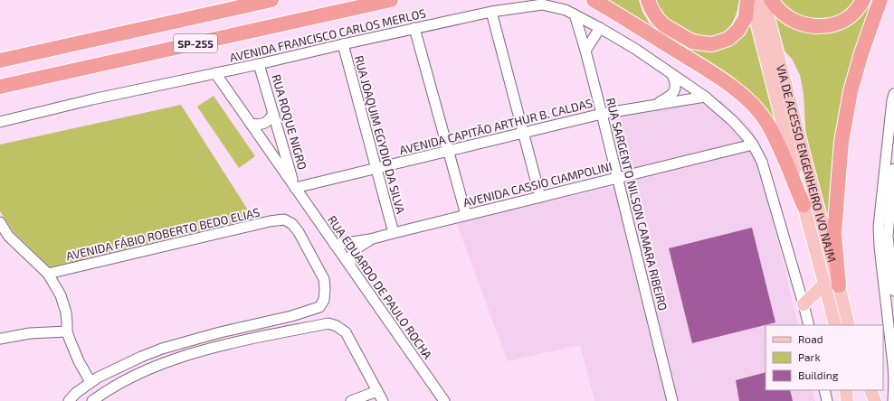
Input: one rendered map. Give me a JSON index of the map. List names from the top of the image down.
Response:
{
  "streets": {
    "highway": ["SP-255"],
    "main road": ["VIA DE ACESSO ENGENHEIRO IVO NAJM"],
    "street": [
      "AVENIDA FRANCISCO CARLOS MERLOS",
      "RUA ROQUE NIGRO",
      "AVENIDA CAPITÃO ARTHUR B. CALDAS",
      "RUA JOAQUIM EGYDIO DA SILVA",
      "AVENIDA CASSIO CIAMPOLINI",
      "RUA SARGENTO NILSON CAMARA RIBEIRO",
      "AVENIDA FÁBIO ROBERTO BEDO ELIAS",
      "RUA EDUARDO DE PAULO ROCHA"
    ]
  },
  "crossings": [
    ["AVENIDA FRANCISCO CARLOS MERLOS", "RUA ROQUE NIGRO"],
    ["AVENIDA FRANCISCO CARLOS MERLOS", "AVENIDA CAPITÃO ARTHUR B. CALDAS"],
    ["AVENIDA FRANCISCO CARLOS MERLOS", "RUA JOAQUIM EGYDIO DA SILVA"],
    ["AVENIDA FRANCISCO CARLOS MERLOS", "AVENIDA CASSIO CIAMPOLINI"],
    ["AVENIDA FRANCISCO CARLOS MERLOS", "RUA SARGENTO NILSON CAMARA RIBEIRO"],
    ["AVENIDA FRANCISCO CARLOS MERLOS", "RUA EDUARDO DE PAULO ROCHA"],
    ["RUA ROQUE NIGRO", "AVENIDA CAPITÃO ARTHUR B. CALDAS"],
    ["RUA ROQUE NIGRO", "RUA EDUARDO DE PAULO ROCHA"],
    ["AVENIDA CAPITÃO ARTHUR B. CALDAS", "RUA JOAQUIM EGYDIO DA SILVA"],
    ["AVENIDA CAPITÃO ARTHUR B. CALDAS", "RUA SARGENTO NILSON CAMARA RIBEIRO"],
    ["AVENIDA CAPITÃO ARTHUR B. CALDAS", "RUA EDUARDO DE PAULO ROCHA"],
    ["RUA JOAQUIM EGYDIO DA SILVA", "AVENIDA CASSIO CIAMPOLINI"],
    ["AVENIDA CASSIO CIAMPOLINI", "RUA SARGENTO NILSON CAMARA RIBEIRO"]
  ],
  "legend": ["Road", "Park", "Building"]
}
